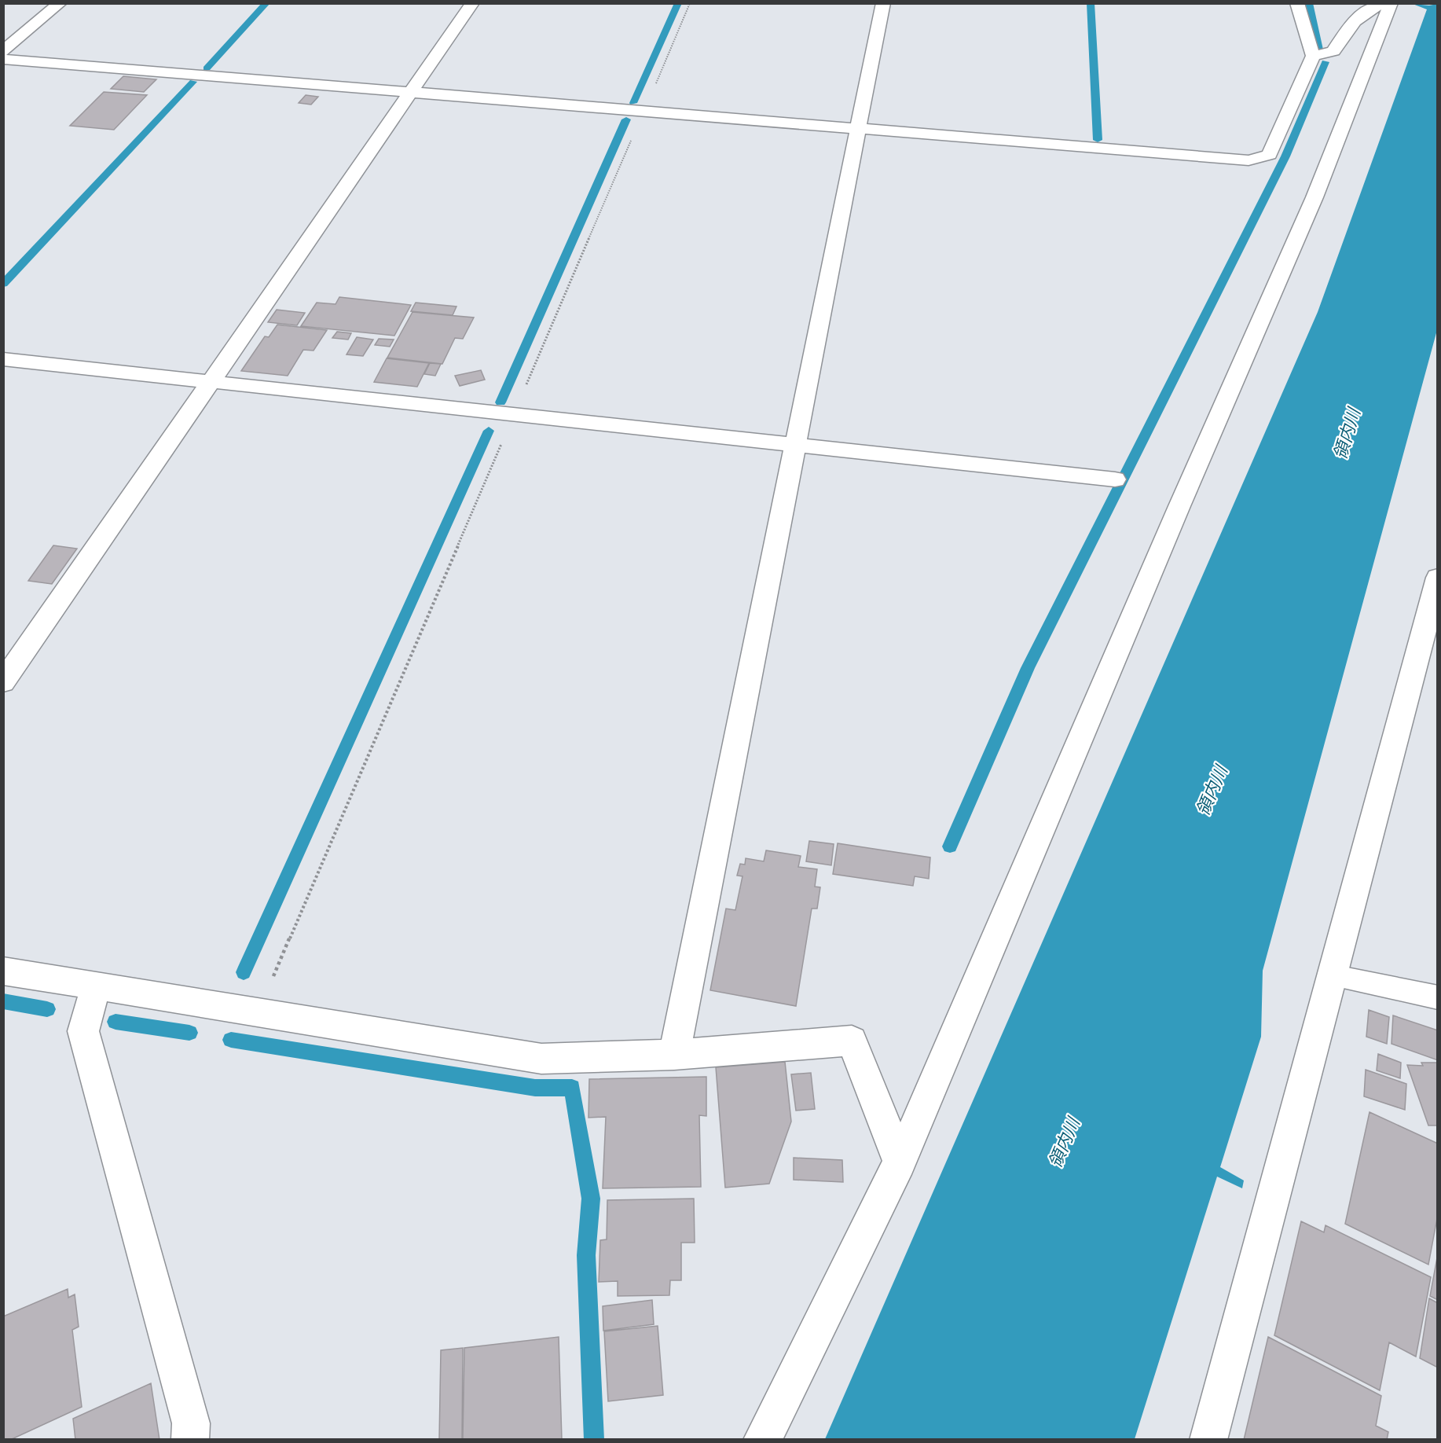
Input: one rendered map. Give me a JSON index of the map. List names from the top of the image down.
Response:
{
  "water": ["領内川"]
}
